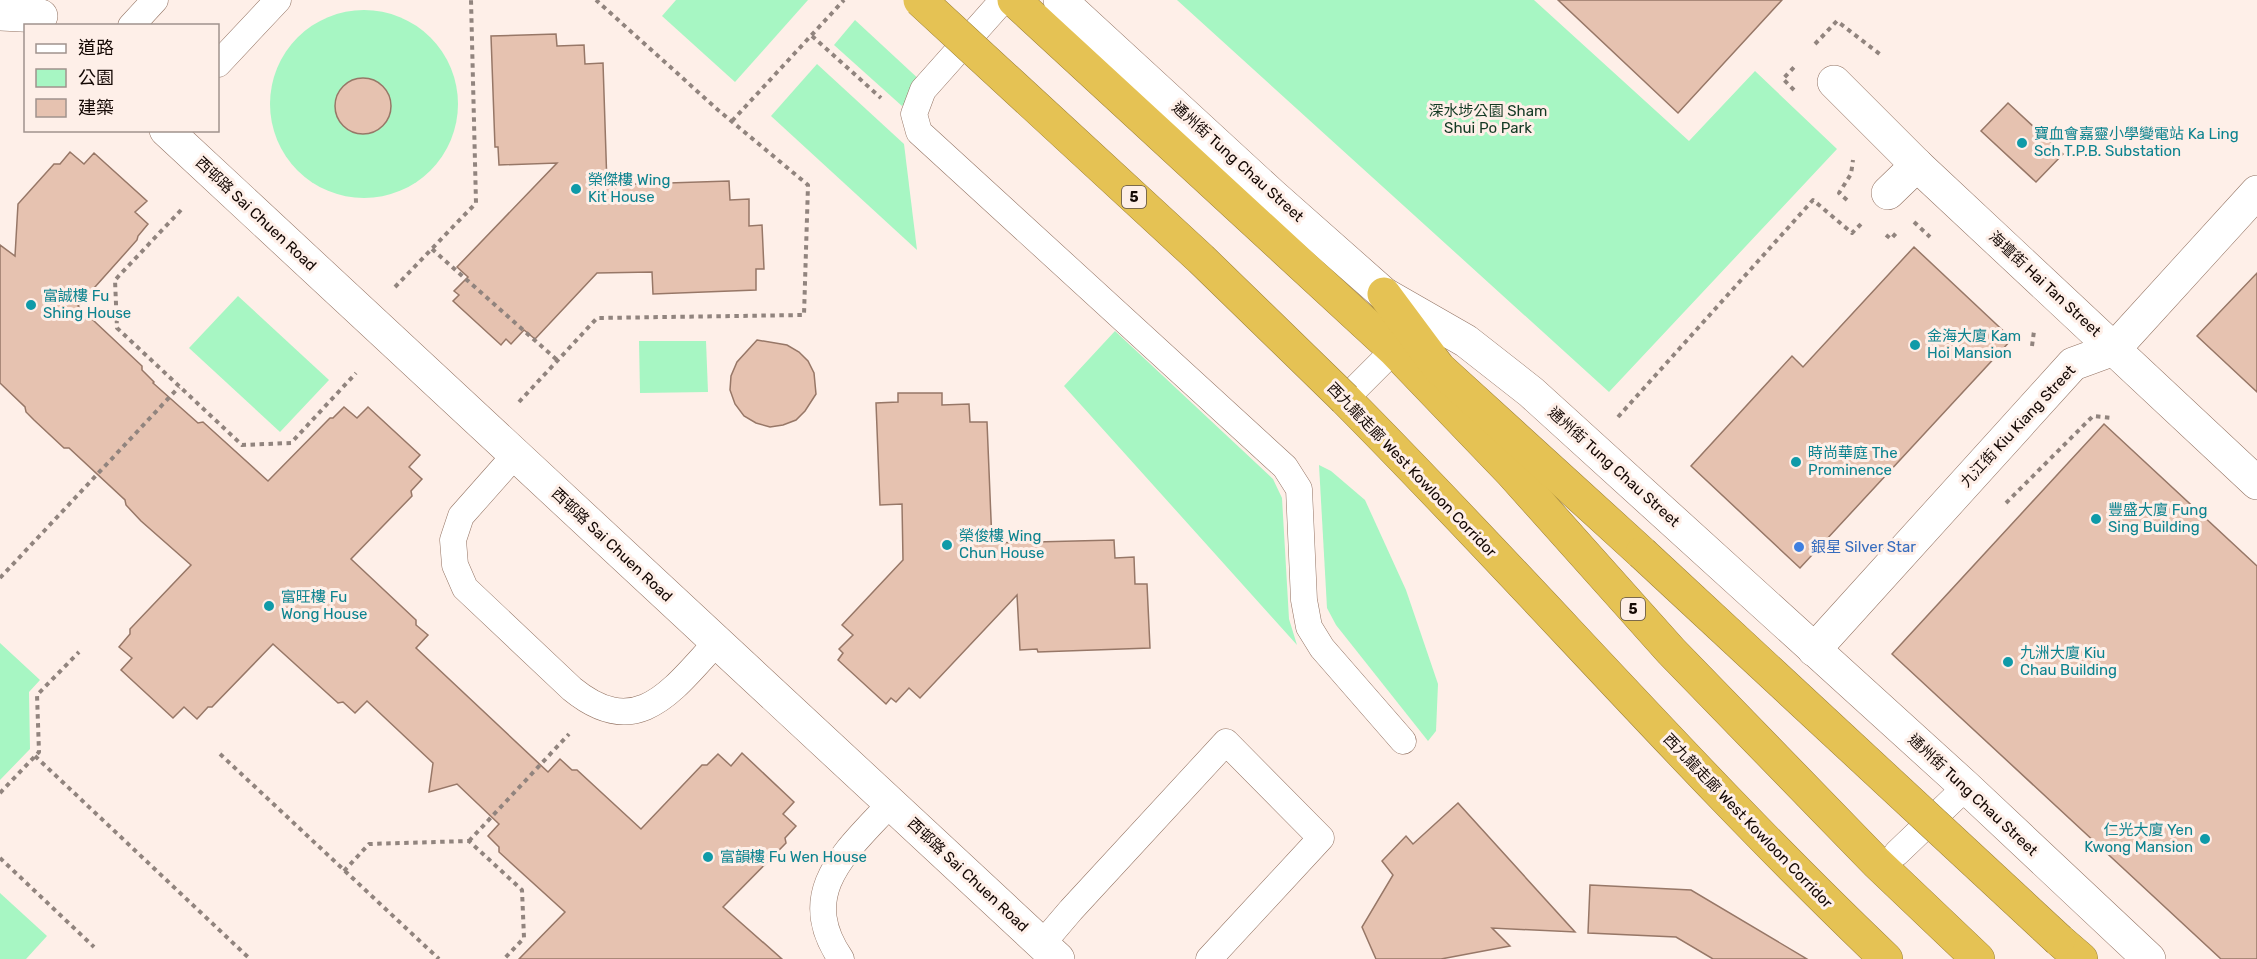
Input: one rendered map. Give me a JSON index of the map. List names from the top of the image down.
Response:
{
  "streets": {
    "highway": ["5", "西九龍走廊 West Kowloon Corridor"],
    "street": [
      "通州街 Tung Chau Street",
      "西邨路 Sai Chuen Road",
      "海壇街 Hai Tan Street",
      "九江街 Kiu Kiang Street"
    ]
  },
  "crossings": [
    ["通州街 Tung Chau Street", "九江街 Kiu Kiang Street"],
    ["海壇街 Hai Tan Street", "九江街 Kiu Kiang Street"]
  ],
  "parks": ["深水埗公園 Sham Shui Po Park"],
  "places": [
    "寶血會嘉靈小學變電站 Ka Ling Sch T.P.B. Substation",
    "榮傑樓 Wing Kit House",
    "富誠樓 Fu Shing House",
    "金海大廈 Kam Hoi Mansion",
    "時尚華庭 The Prominence",
    "豐盛大廈 Fung Sing Building",
    "榮俊樓 Wing Chun House",
    "銀星 Silver Star",
    "富旺樓 Fu Wong House",
    "九洲大廈 Kiu Chau Building",
    "仁光大廈 Yen Kwong Mansion",
    "富韻樓 Fu Wen House"
  ],
  "legend": ["道路", "公園", "建築"]
}
